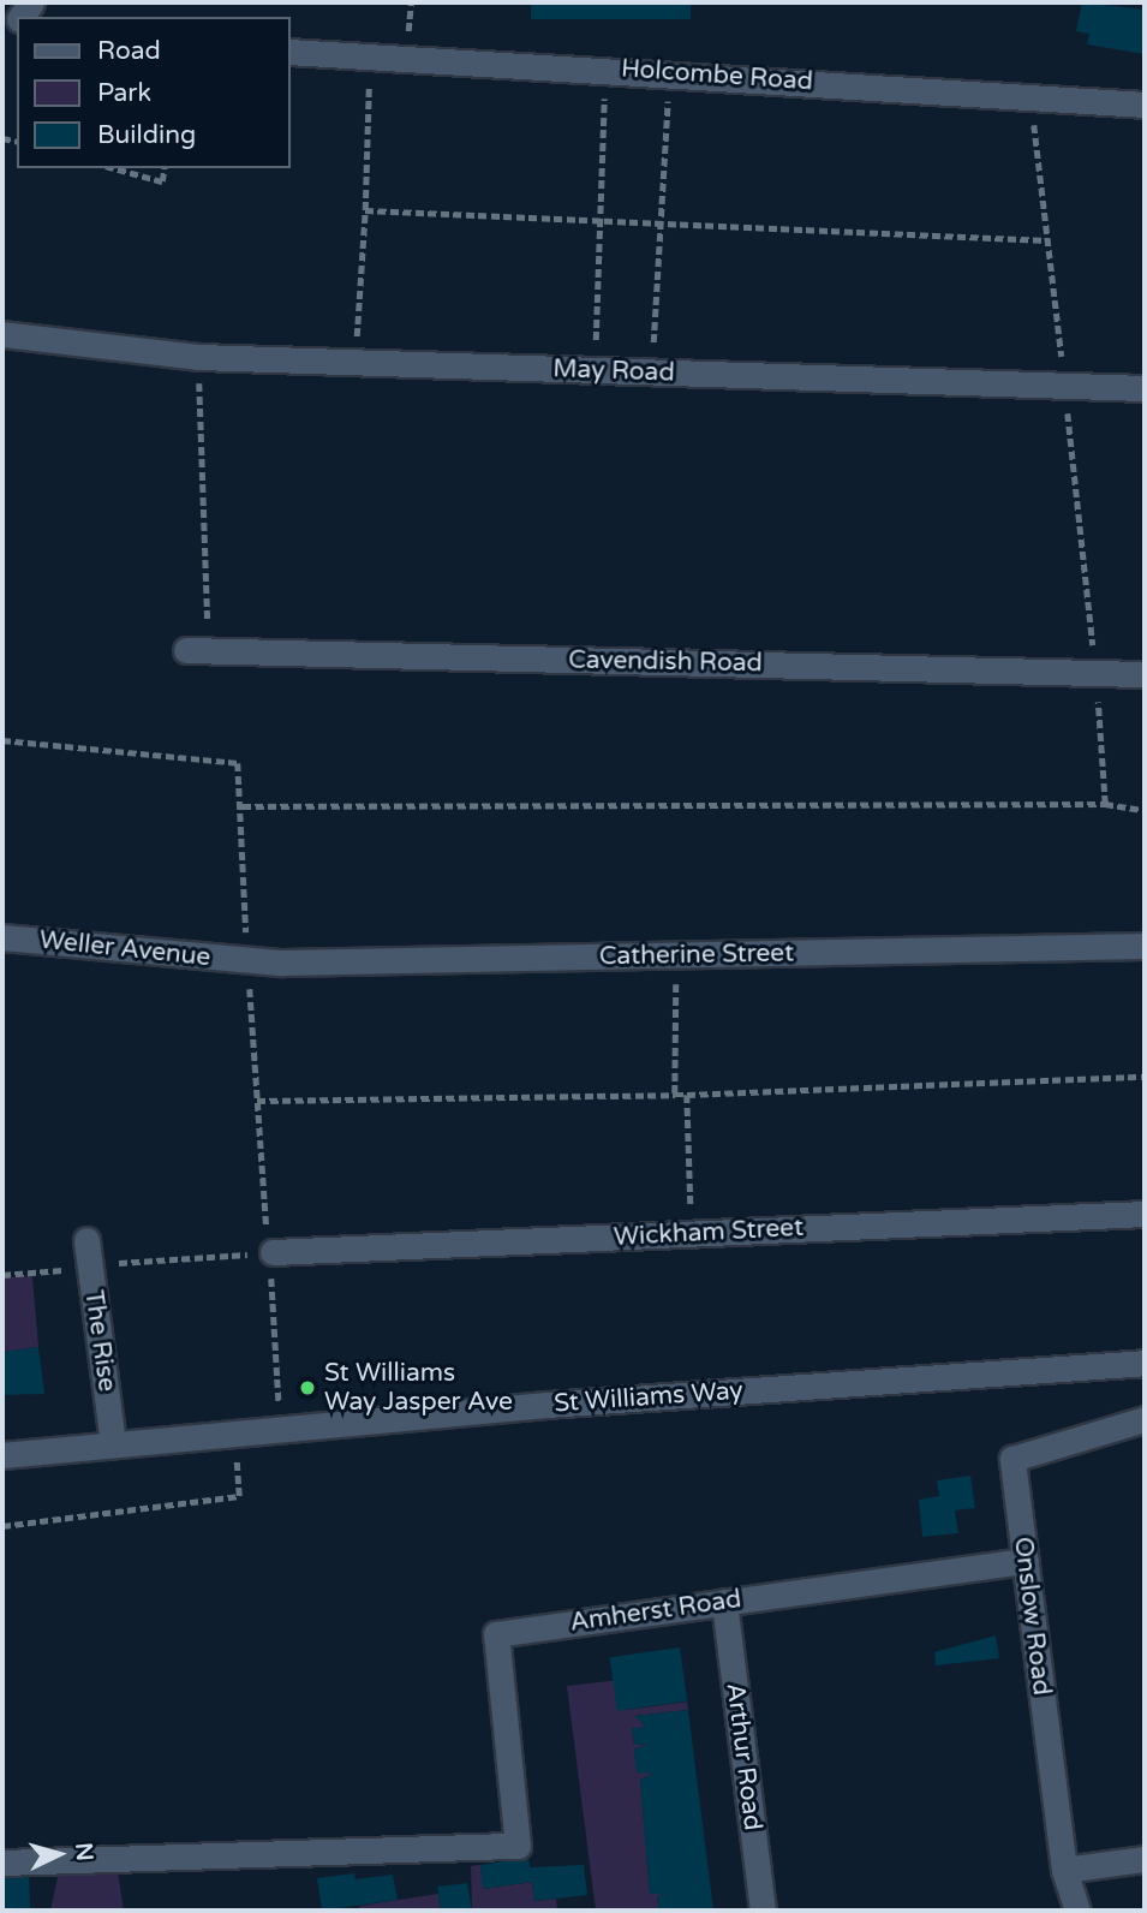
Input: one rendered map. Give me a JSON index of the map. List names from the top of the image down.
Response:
{
  "streets": {
    "street": [
      "Holcombe Road",
      "May Road",
      "Cavendish Road",
      "Weller Avenue",
      "Catherine Street",
      "Wickham Street",
      "The Rise",
      "St Williams Way",
      "Amherst Road",
      "Onslow Road",
      "Arthur Road"
    ]
  },
  "crossings": [
    ["Weller Avenue", "Catherine Street"],
    ["The Rise", "St Williams Way"],
    ["Amherst Road", "Onslow Road"],
    ["Amherst Road", "Arthur Road"]
  ],
  "places": ["St Williams Way Jasper Ave"],
  "legend": ["Road", "Park", "Building"],
  "north": "right"
}
